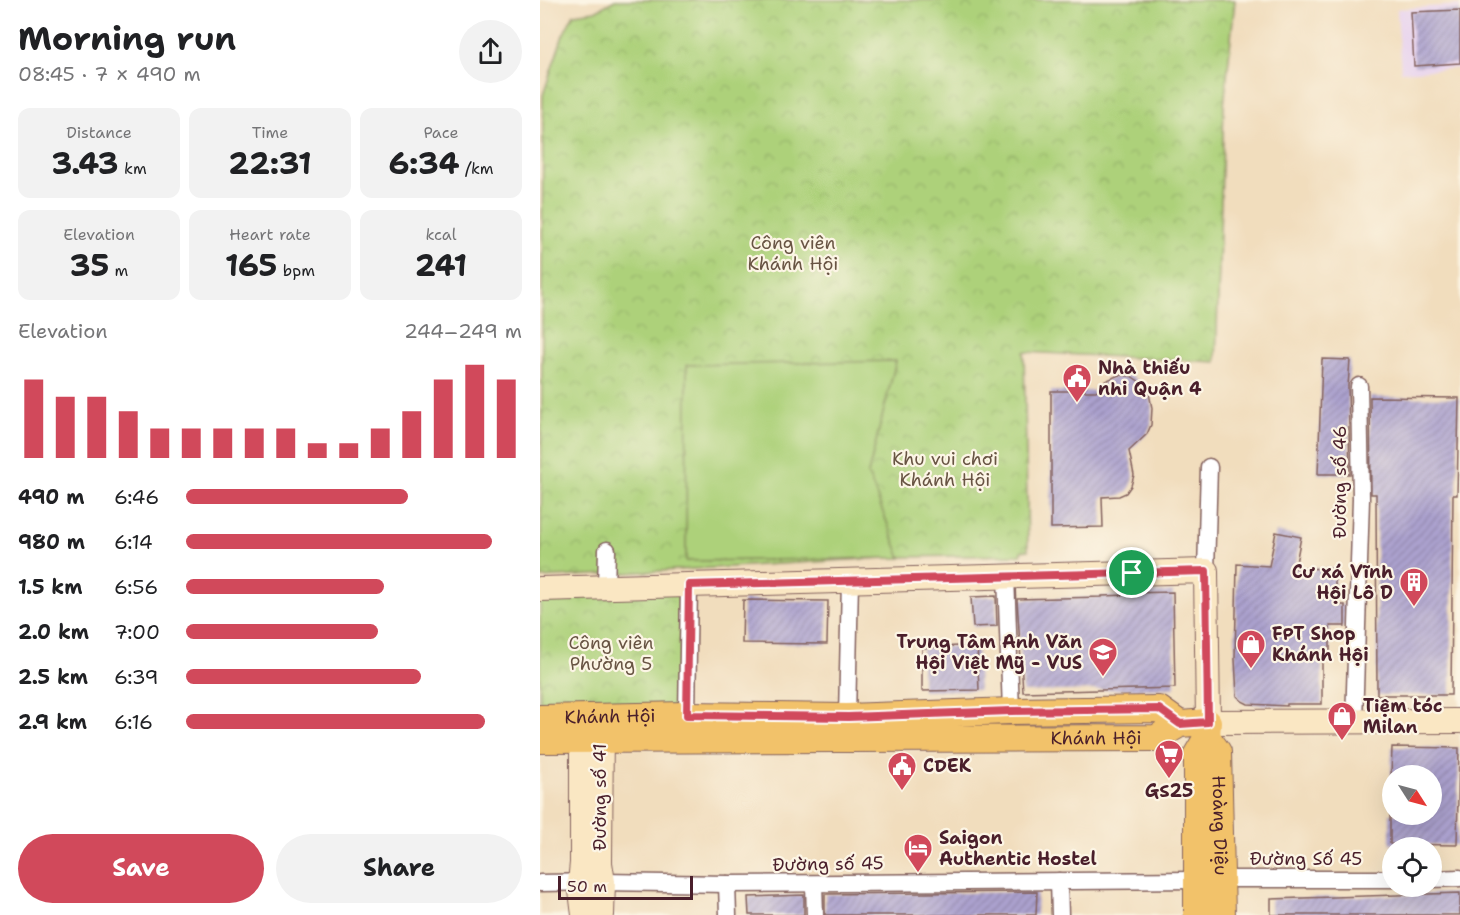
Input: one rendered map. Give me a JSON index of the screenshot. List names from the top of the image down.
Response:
{
  "streets": {
    "main road": ["Khánh Hội", "Hoàng Diệu"],
    "street": [
      "Đường số 46",
      "Đường số 41",
      "Đường Số 45",
      "Đường số 45"
    ]
  },
  "crossings": [
    ["Đường số 46", "Khánh Hội"],
    ["Khánh Hội", "Đường số 41"],
    ["Khánh Hội", "Hoàng Diệu"],
    ["Đường số 41", "Đường số 45"],
    ["Hoàng Diệu", "Đường Số 45"],
    ["Hoàng Diệu", "Đường số 45"],
    ["Đường Số 45", "Đường số 45"]
  ],
  "parks": ["Công viên Khánh Hội", "Khu vui chơi Khánh Hội", "Công viên Phường 5"],
  "places": {
    "public building": ["Nhà thiếu nhi Quận 4", "CDEK"],
    "building": ["Cư xá Vĩnh Hội Lô D"],
    "shop": ["FPT Shop Khánh Hội", "Tiệm tóc Milan"],
    "school or university": ["Trung Tâm Anh Văn Hội Việt Mỹ - VUS"],
    "supermarket": ["GS25"],
    "hotel": ["Saigon Authentic Hostel"]
  },
  "scale_bar": "50 m",
  "north": "bottom right",
  "page": {
    "heading": ["Morning run", "08:45 · 7 × 490 m"],
    "stats": [
      ["Distance", "3.43 km"],
      ["Time", "22:31"],
      ["Pace", "6:34 /km"],
      ["Elevation", "35 m"],
      ["Heart rate", "165 bpm"],
      ["kcal", "241"]
    ],
    "chart": ["Elevation", "244–249 m"],
    "list": [
      {
        "name": "490 m",
        "note": "6:46"
      },
      {
        "name": "980 m",
        "note": "6:14"
      },
      {
        "name": "1.5 km",
        "note": "6:56"
      },
      {
        "name": "2.0 km",
        "note": "7:00"
      },
      {
        "name": "2.5 km",
        "note": "6:39"
      },
      {
        "name": "2.9 km",
        "note": "6:16"
      }
    ],
    "buttons": ["Save", "Share"],
    "scale": "50 m"
  }
}
